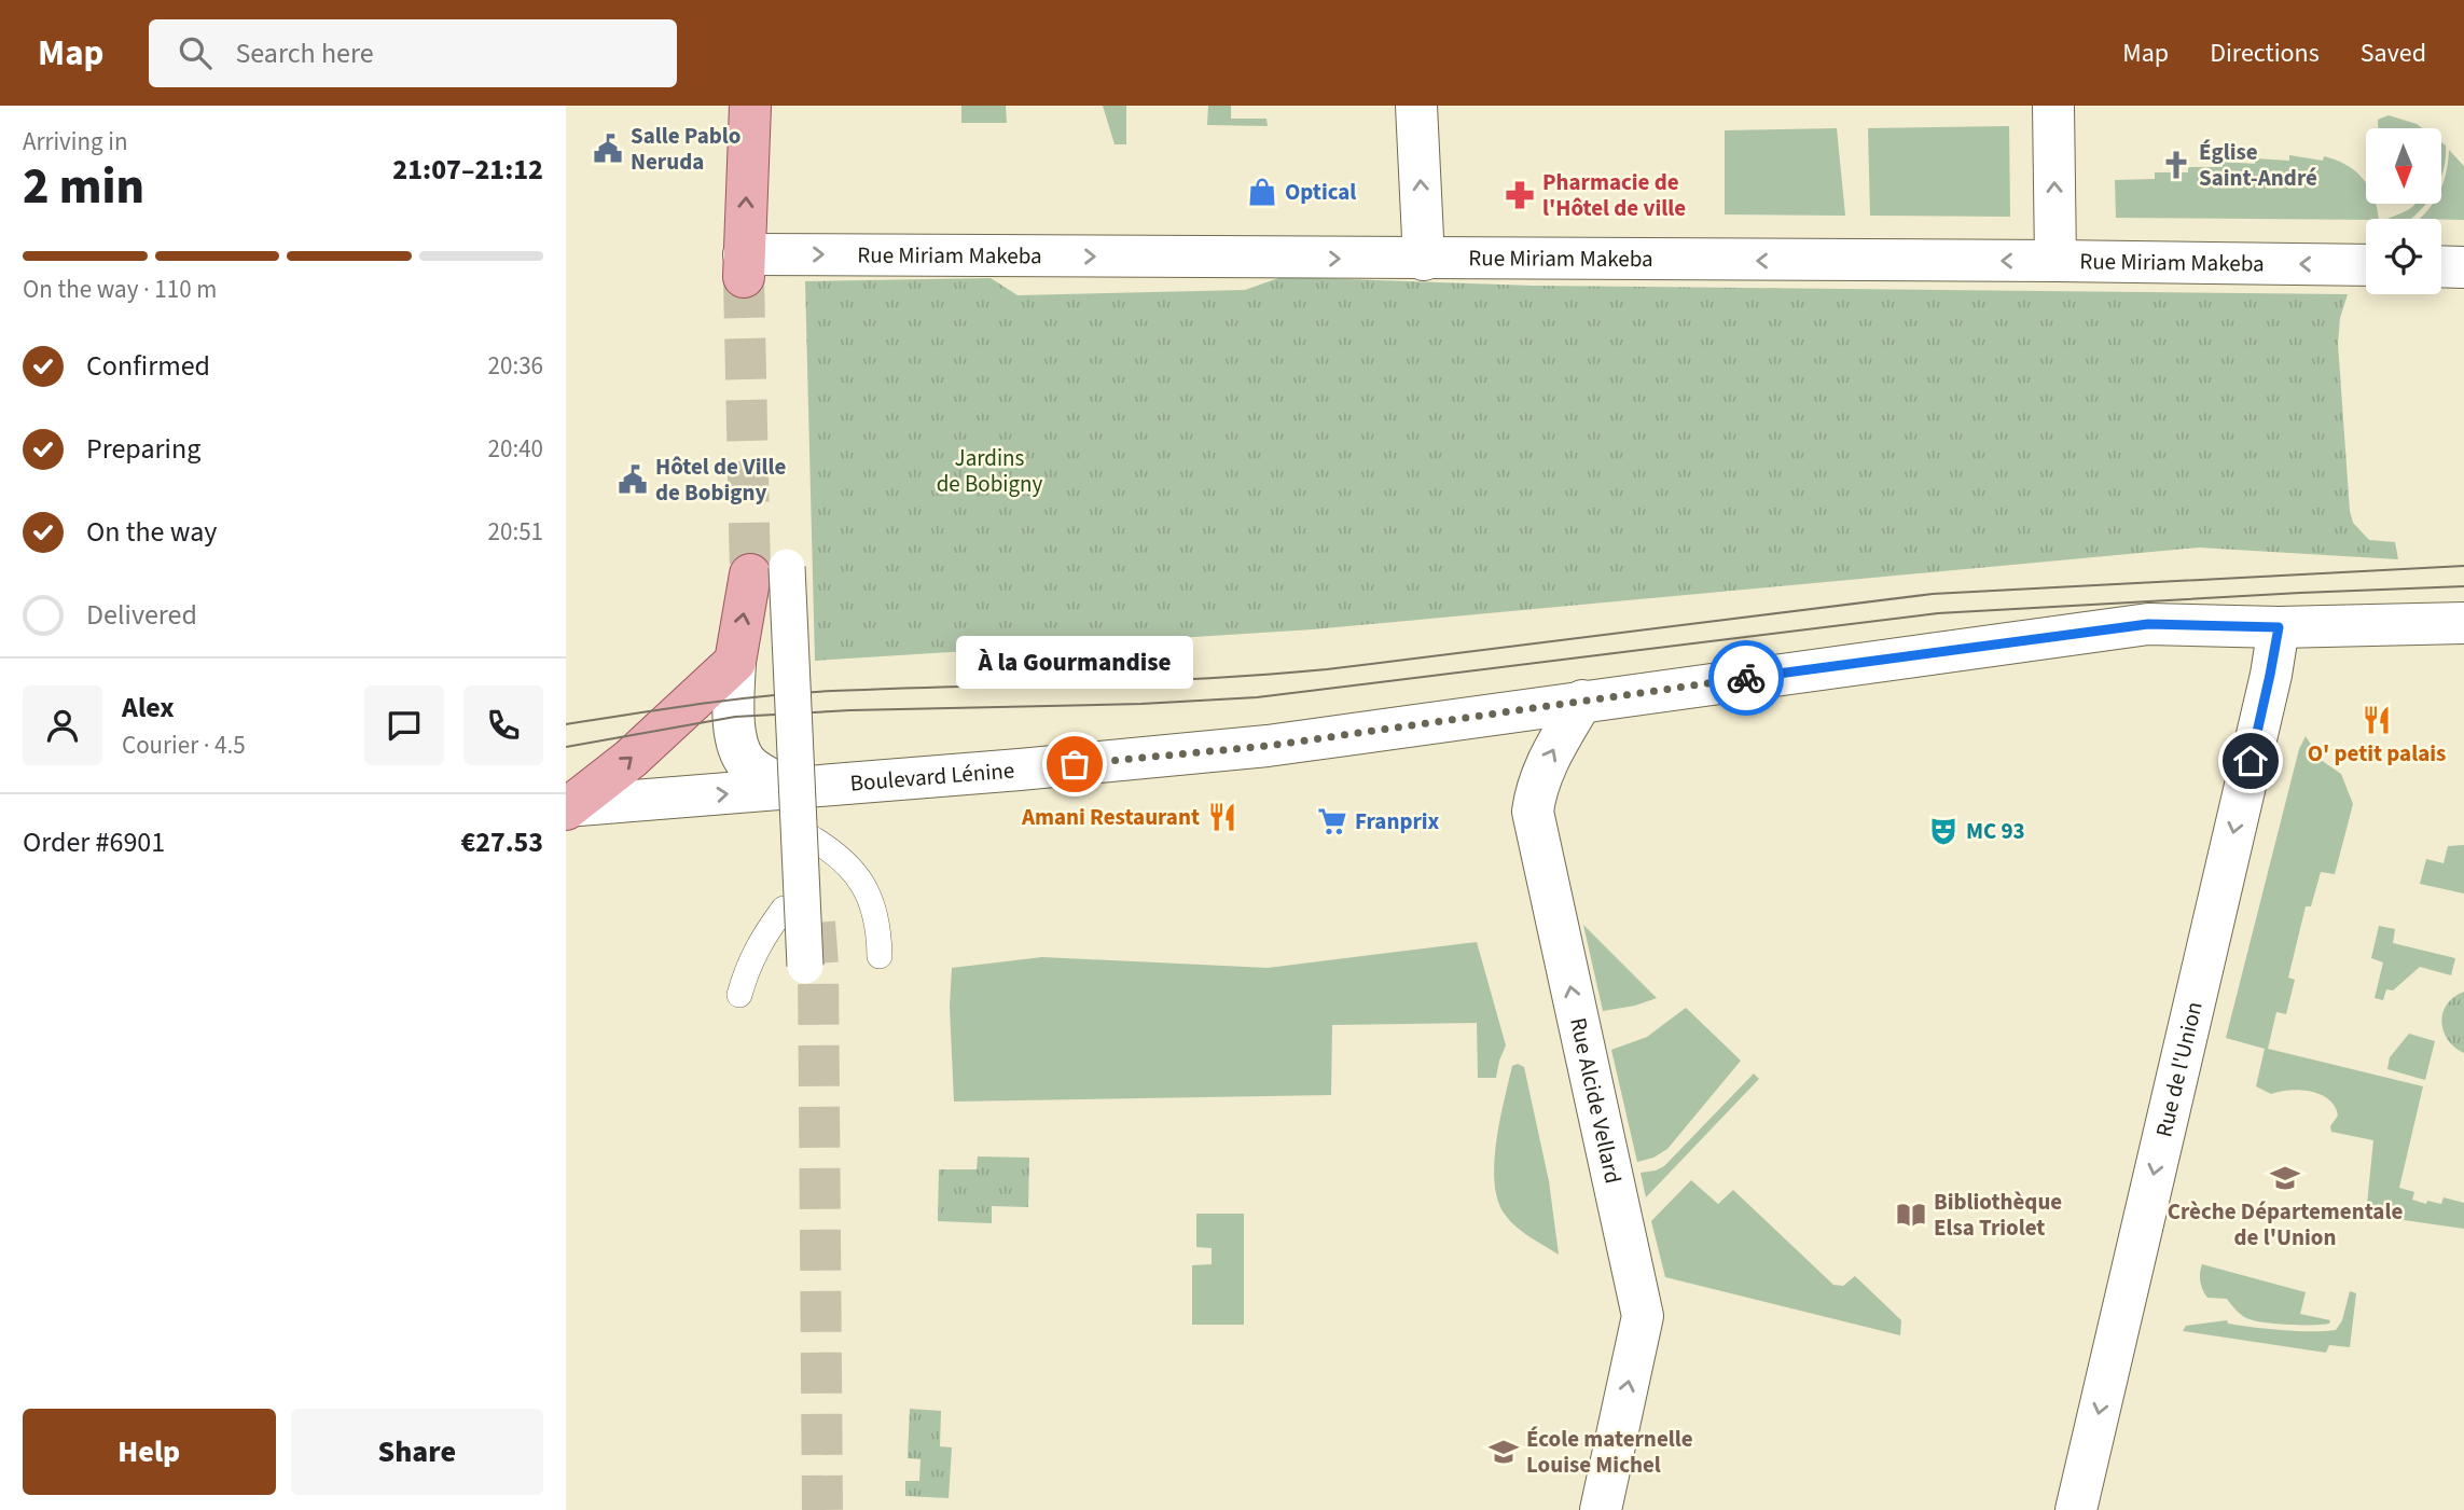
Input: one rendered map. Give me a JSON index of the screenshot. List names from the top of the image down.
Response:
{
  "streets": {
    "street": [
      "Rue Miriam Makeba",
      "Boulevard Lénine",
      "Rue de l'Union",
      "Rue Alcide Vellard"
    ]
  },
  "crossings": [
    ["Boulevard Lénine", "Rue de l'Union"],
    ["Boulevard Lénine", "Rue Alcide Vellard"]
  ],
  "one_way": ["Rue de l'Union", "Rue Alcide Vellard"],
  "parks": ["Jardins de Bobigny"],
  "places": {
    "public building": ["Salle Pablo Neruda", "Hôtel de Ville de Bobigny"],
    "church": ["Église Saint-André"],
    "shop": ["Optical"],
    "pharmacy": ["Pharmacie de l'Hôtel de ville"],
    "restaurant": ["O' petit palais", "Amani Restaurant"],
    "other": ["À la Gourmandise"],
    "supermarket": ["Franprix"],
    "theatre": ["MC 93"],
    "school or university": ["Crèche Départementale de l'Union", "École maternelle Louise Michel"],
    "library": ["Bibliothèque Elsa Triolet"]
  },
  "north": "bottom",
  "page": {
    "header": "Map",
    "search": "Search here",
    "nav": ["Map", "Directions", "Saved"],
    "heading": ["2 min", "Arriving in", "21:07–21:12"],
    "panel": [
      "Alex",
      "Courier · 4.5",
      "Order #6901",
      "€27.53"
    ],
    "bar": "On the way · 110 m",
    "list": [
      ["Confirmed", "20:36"],
      ["Preparing", "20:40"],
      ["On the way", "20:51"],
      "Delivered"
    ],
    "bubble": "À la Gourmandise",
    "buttons": ["Help", "Share"]
  }
}
